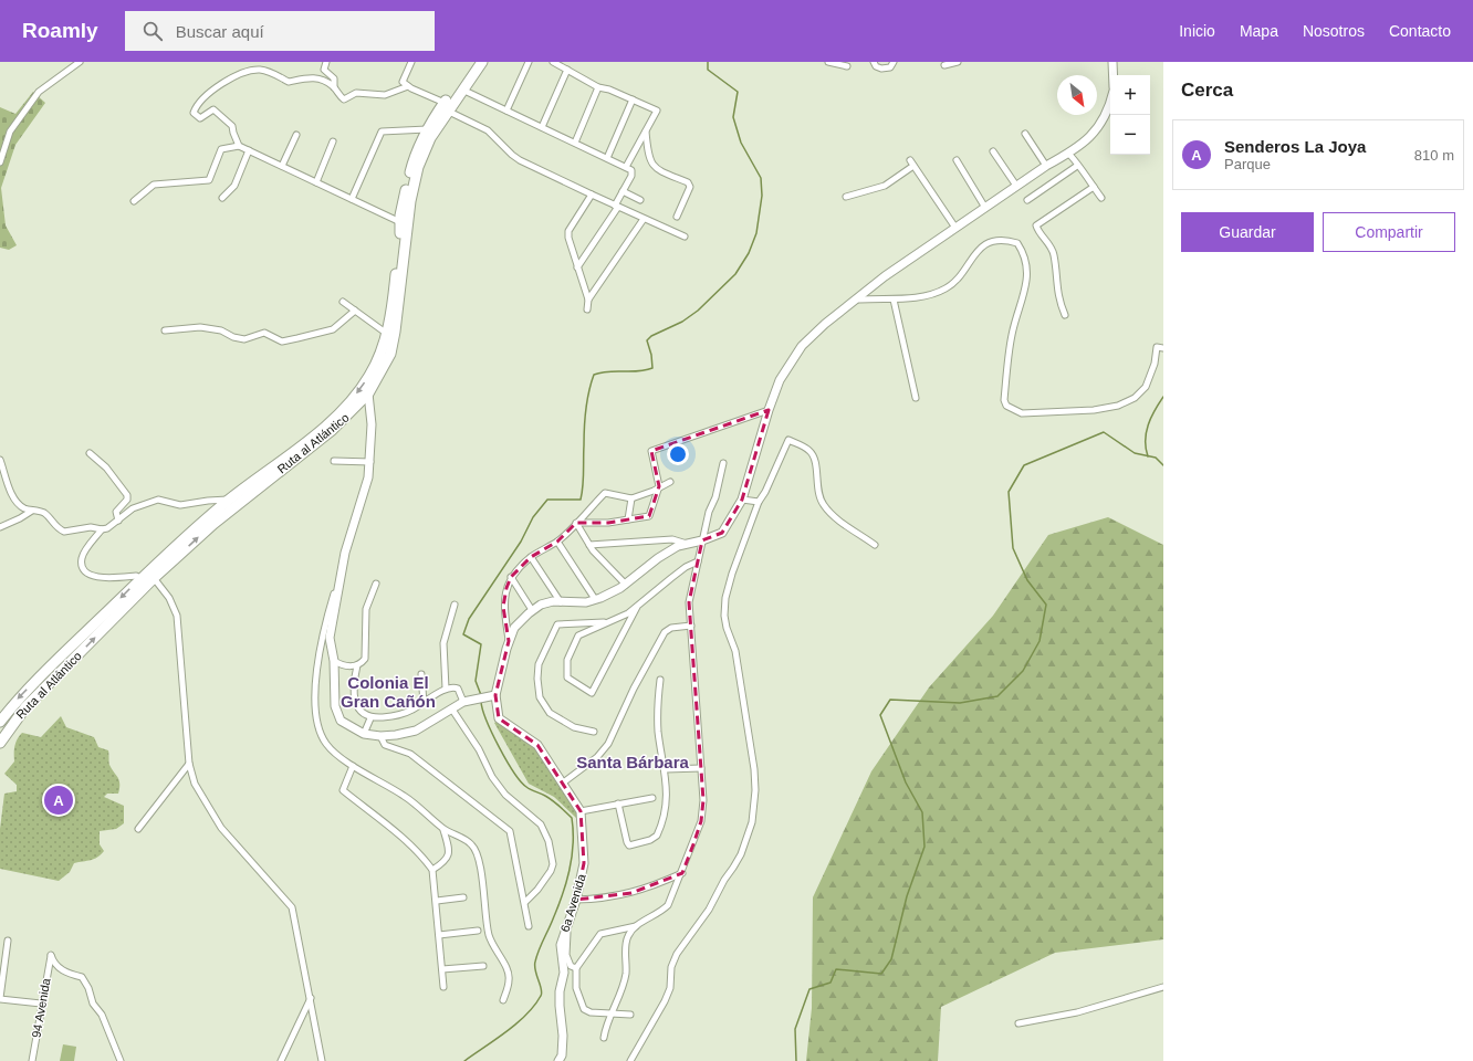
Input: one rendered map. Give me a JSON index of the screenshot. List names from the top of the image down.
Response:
{
  "streets": {
    "highway": ["Ruta al Atlántico"],
    "street": ["6a Avenida", "94 Avenida"]
  },
  "districts": ["Colonia El Gran Cañón", "Santa Bárbara"],
  "north": "bottom right",
  "page": {
    "header": "Roamly",
    "search": "Buscar aquí",
    "nav": [
      "Inicio",
      "Mapa",
      "Nosotros",
      "Contacto"
    ],
    "heading": "Cerca",
    "map_buttons": ["+", "−"],
    "list": [
      {
        "mark": "A",
        "name": "Senderos La Joya",
        "note": "Parque",
        "value": "810 m"
      }
    ],
    "buttons": ["Guardar", "Compartir"],
    "pins": "A"
  }
}
